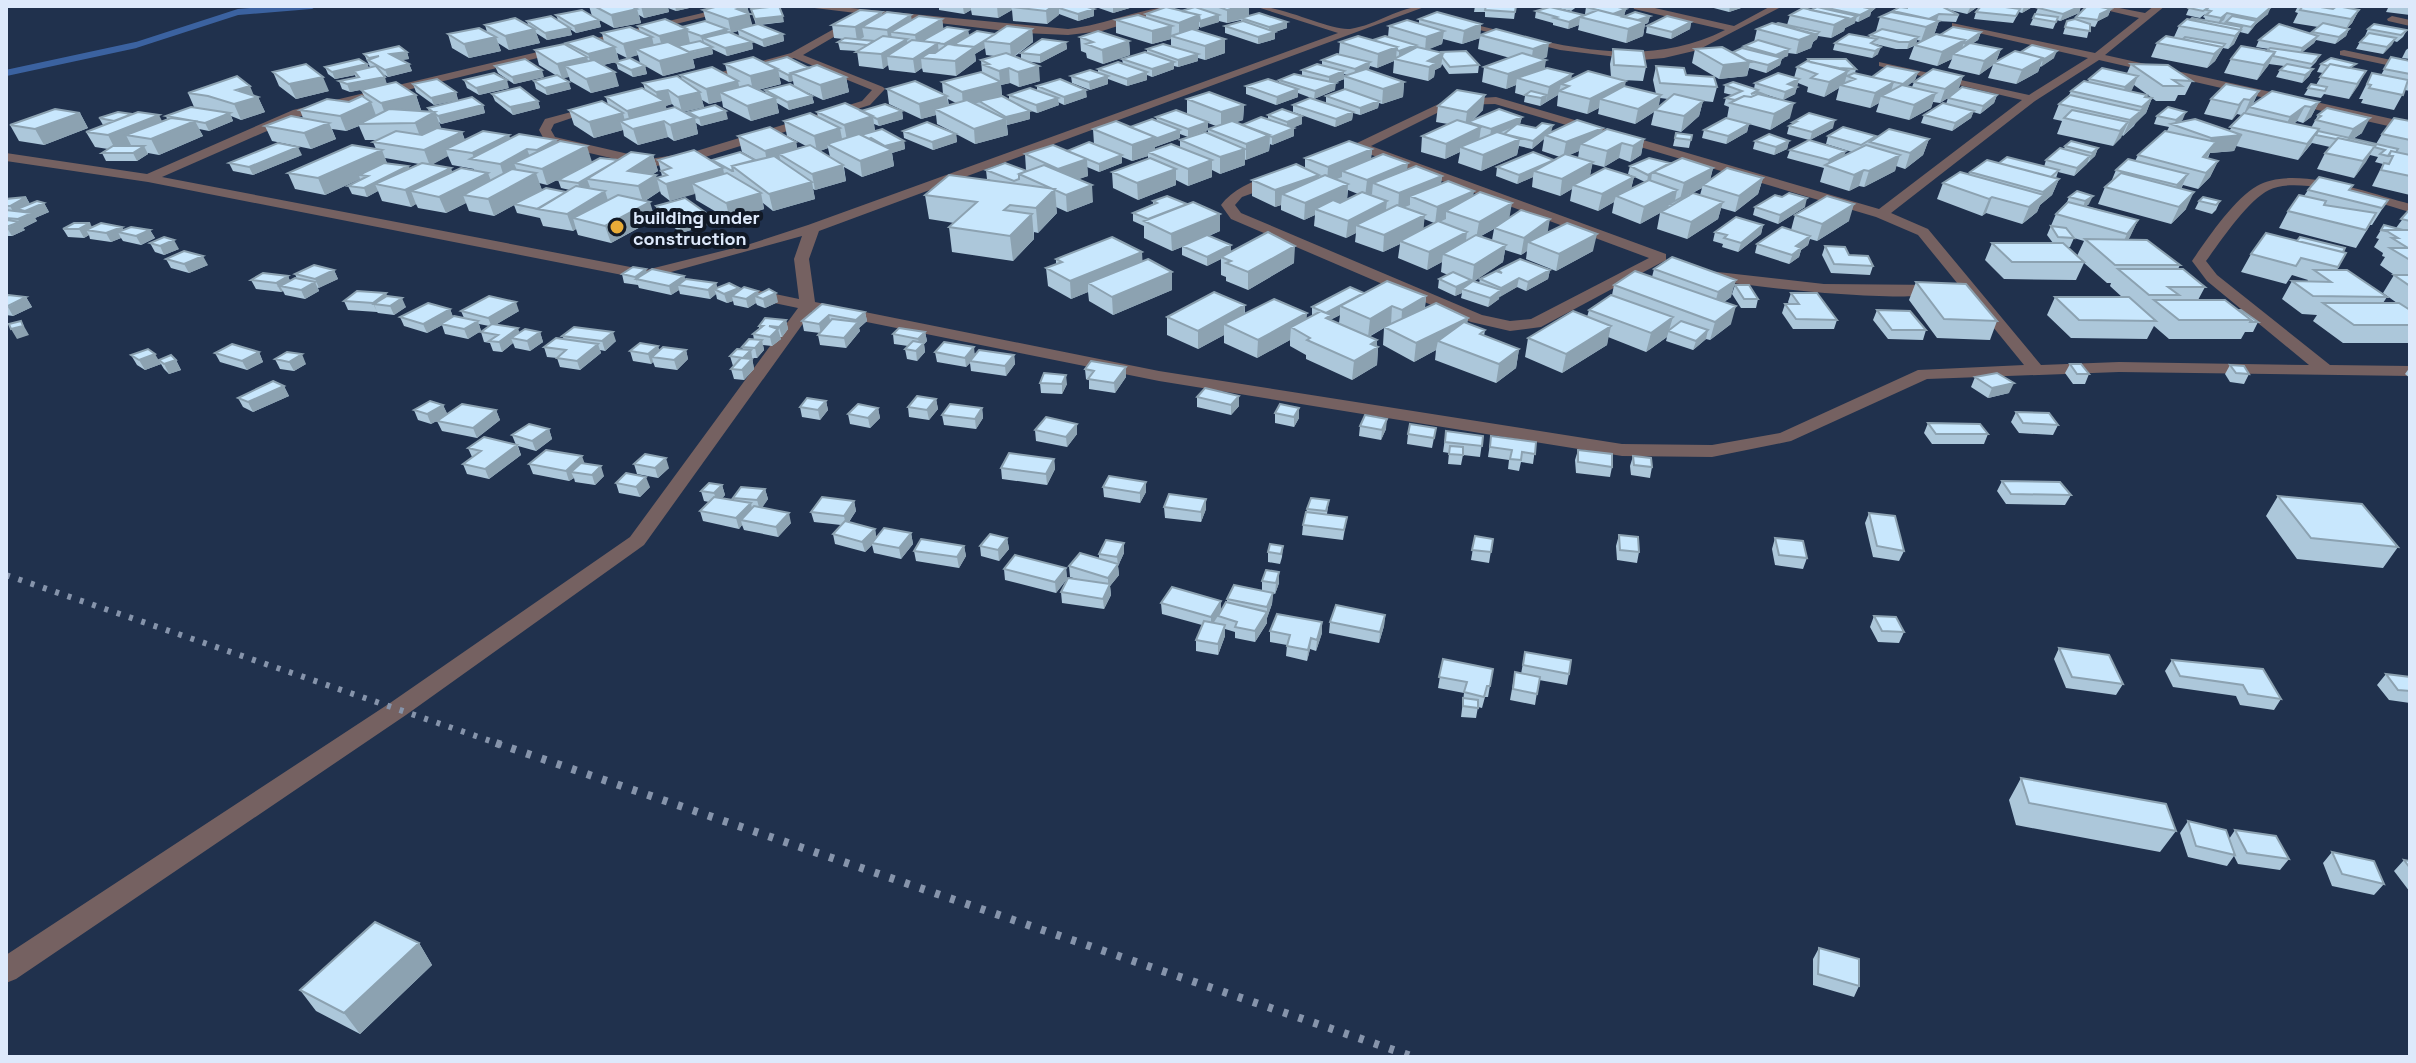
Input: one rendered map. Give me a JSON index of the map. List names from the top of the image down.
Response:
{
  "places": ["building under construction"]
}
